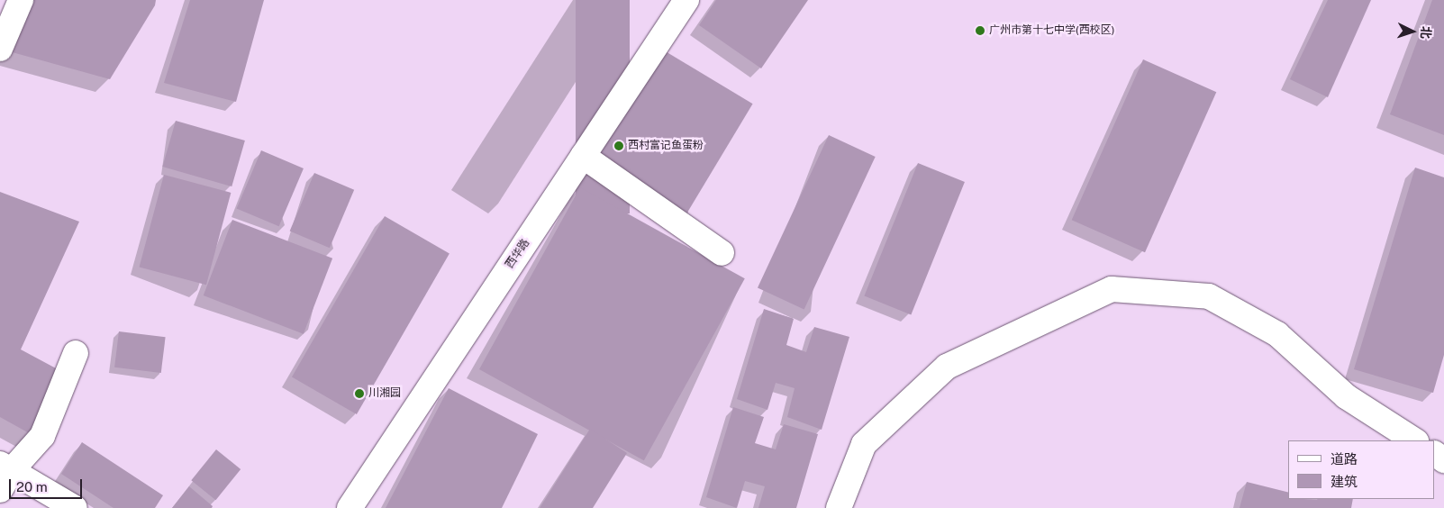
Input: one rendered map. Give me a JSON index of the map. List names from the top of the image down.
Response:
{
  "streets": {
    "street": ["西华路"]
  },
  "places": ["广州市第十七中学(西校区)", "西村富记鱼蛋粉", "川湘园"],
  "legend": ["道路", "建筑"],
  "scale_bar": "20 m",
  "north": "right"
}
